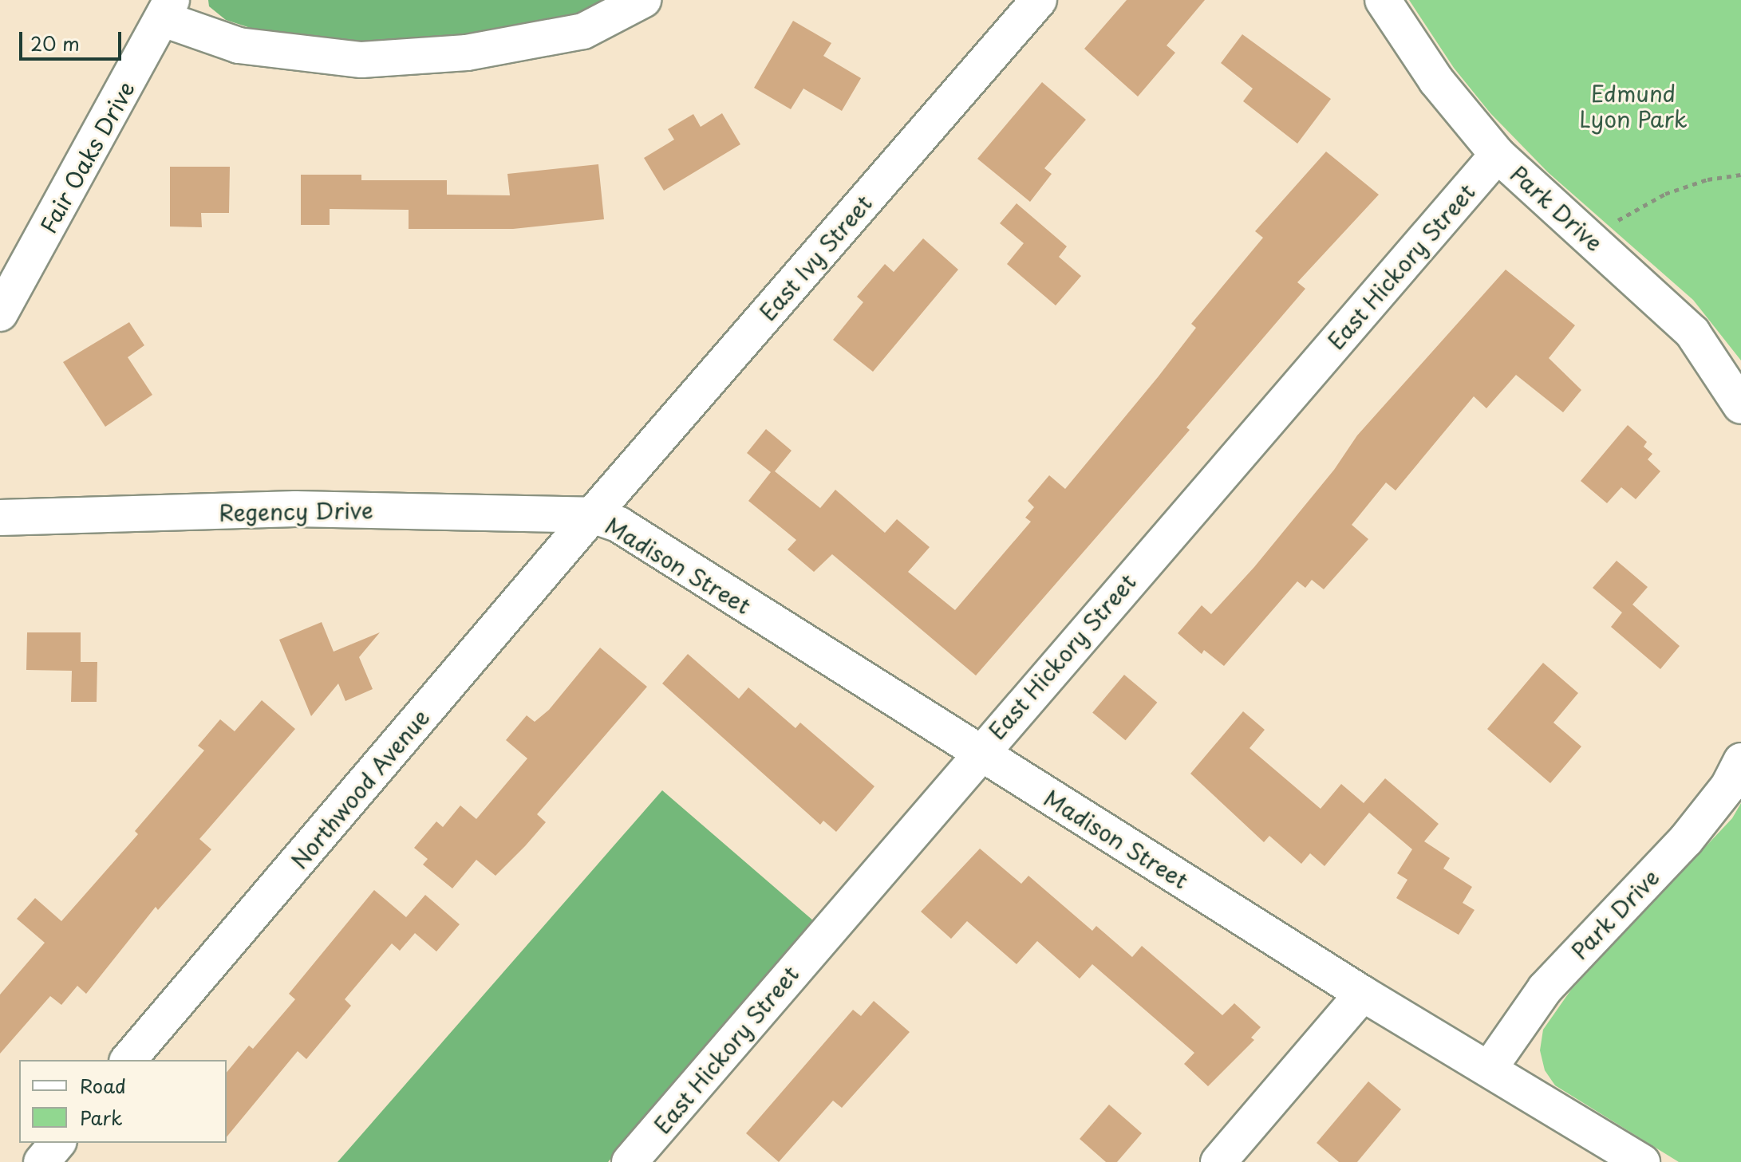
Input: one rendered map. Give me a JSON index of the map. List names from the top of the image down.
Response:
{
  "streets": {
    "street": [
      "Fair Oaks Drive",
      "Park Drive",
      "East Ivy Street",
      "East Hickory Street",
      "Regency Drive",
      "Madison Street",
      "Northwood Avenue"
    ]
  },
  "crossings": [
    ["Park Drive", "East Hickory Street"],
    ["Park Drive", "Madison Street"],
    ["East Ivy Street", "Regency Drive"],
    ["East Ivy Street", "Madison Street"],
    ["East Ivy Street", "Northwood Avenue"],
    ["East Hickory Street", "Madison Street"],
    ["Regency Drive", "Madison Street"],
    ["Regency Drive", "Northwood Avenue"],
    ["Madison Street", "Northwood Avenue"]
  ],
  "parks": ["Edmund Lyon Park"],
  "legend": ["Road", "Park"],
  "scale_bar": "20 m"
}
